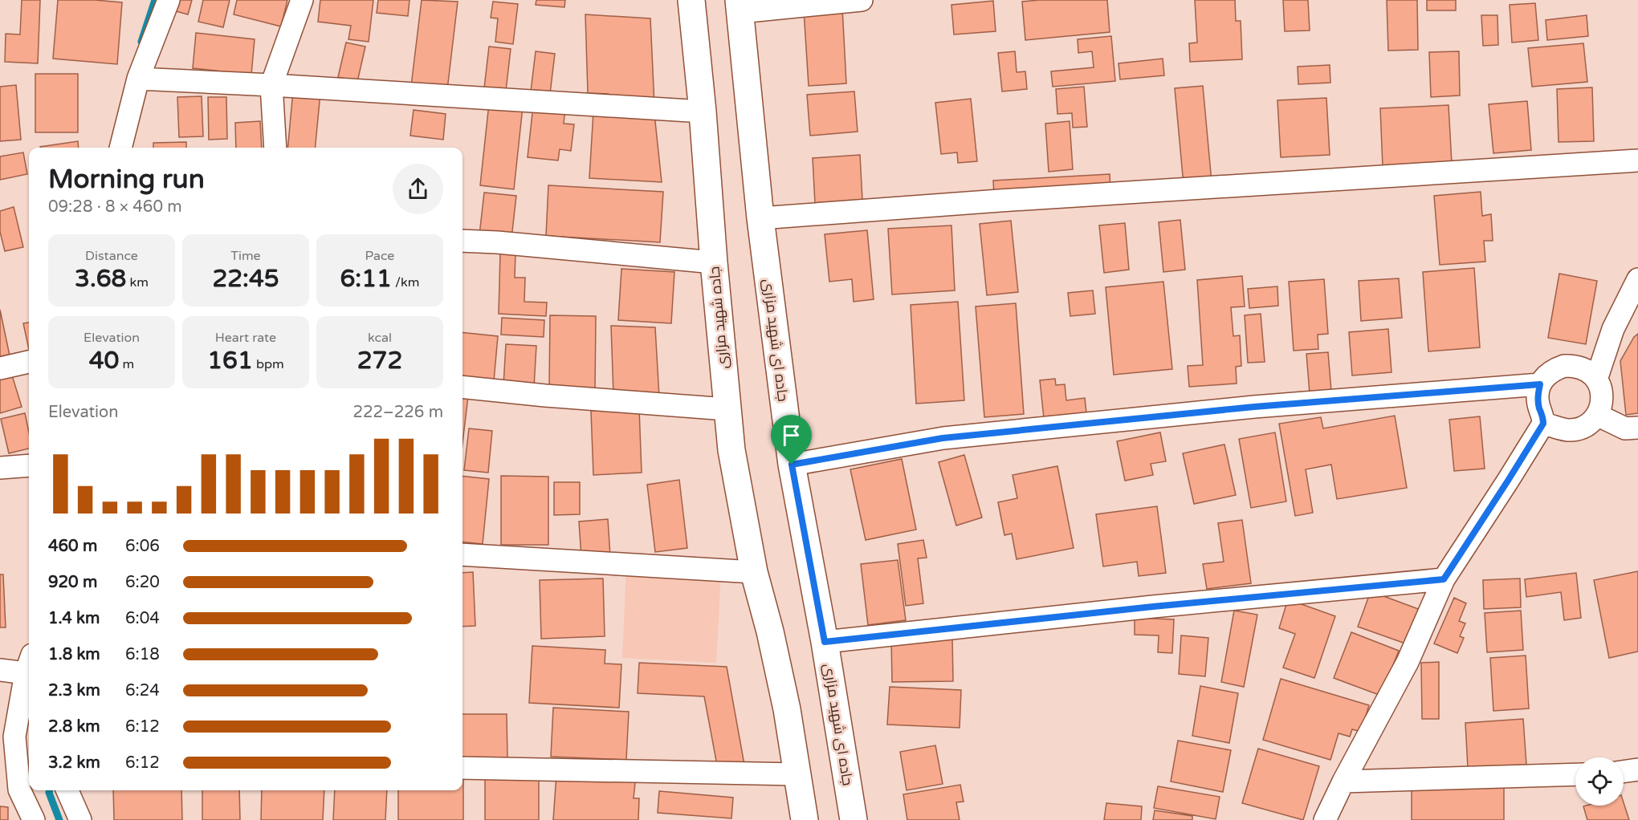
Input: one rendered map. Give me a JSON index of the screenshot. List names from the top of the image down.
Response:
{
  "streets": {
    "main road": ["جاده شهید مزاری", "جاده ای شهید مزاری"]
  },
  "page": {
    "heading": ["Morning run", "09:28 · 8 × 460 m"],
    "stats": [
      ["Distance", "3.68 km"],
      ["Time", "22:45"],
      ["Pace", "6:11 /km"],
      ["Elevation", "40 m"],
      ["Heart rate", "161 bpm"],
      ["kcal", "272"]
    ],
    "chart": ["Elevation", "222–226 m"],
    "list": [
      {
        "name": "460 m",
        "note": "6:06"
      },
      {
        "name": "920 m",
        "note": "6:20"
      },
      {
        "name": "1.4 km",
        "note": "6:04"
      },
      {
        "name": "1.8 km",
        "note": "6:18"
      },
      {
        "name": "2.3 km",
        "note": "6:24"
      },
      {
        "name": "2.8 km",
        "note": "6:12"
      },
      {
        "name": "3.2 km",
        "note": "6:12"
      }
    ]
  }
}
